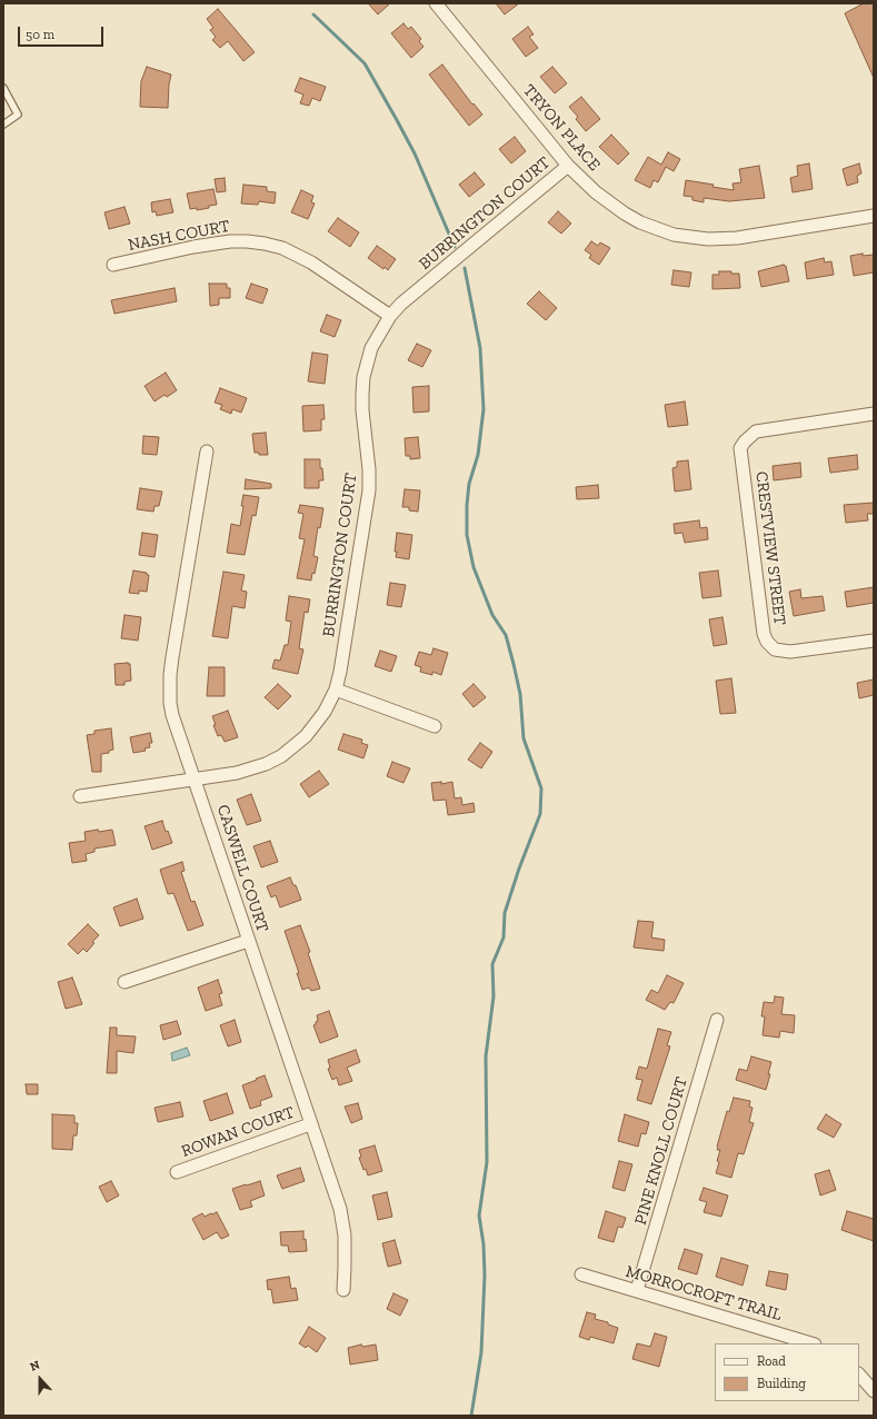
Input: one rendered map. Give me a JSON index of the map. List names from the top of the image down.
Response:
{
  "streets": {
    "street": [
      "TRYON PLACE",
      "BURRINGTON COURT",
      "NASH COURT",
      "CRESTVIEW STREET",
      "CASWELL COURT",
      "ROWAN COURT",
      "PINE KNOLL COURT",
      "MORROCROFT TRAIL"
    ]
  },
  "crossings": [
    ["TRYON PLACE", "BURRINGTON COURT"],
    ["BURRINGTON COURT", "NASH COURT"],
    ["BURRINGTON COURT", "CASWELL COURT"],
    ["CASWELL COURT", "ROWAN COURT"],
    ["PINE KNOLL COURT", "MORROCROFT TRAIL"]
  ],
  "legend": ["Road", "Building"],
  "scale_bar": "50 m",
  "north": "top"
}
